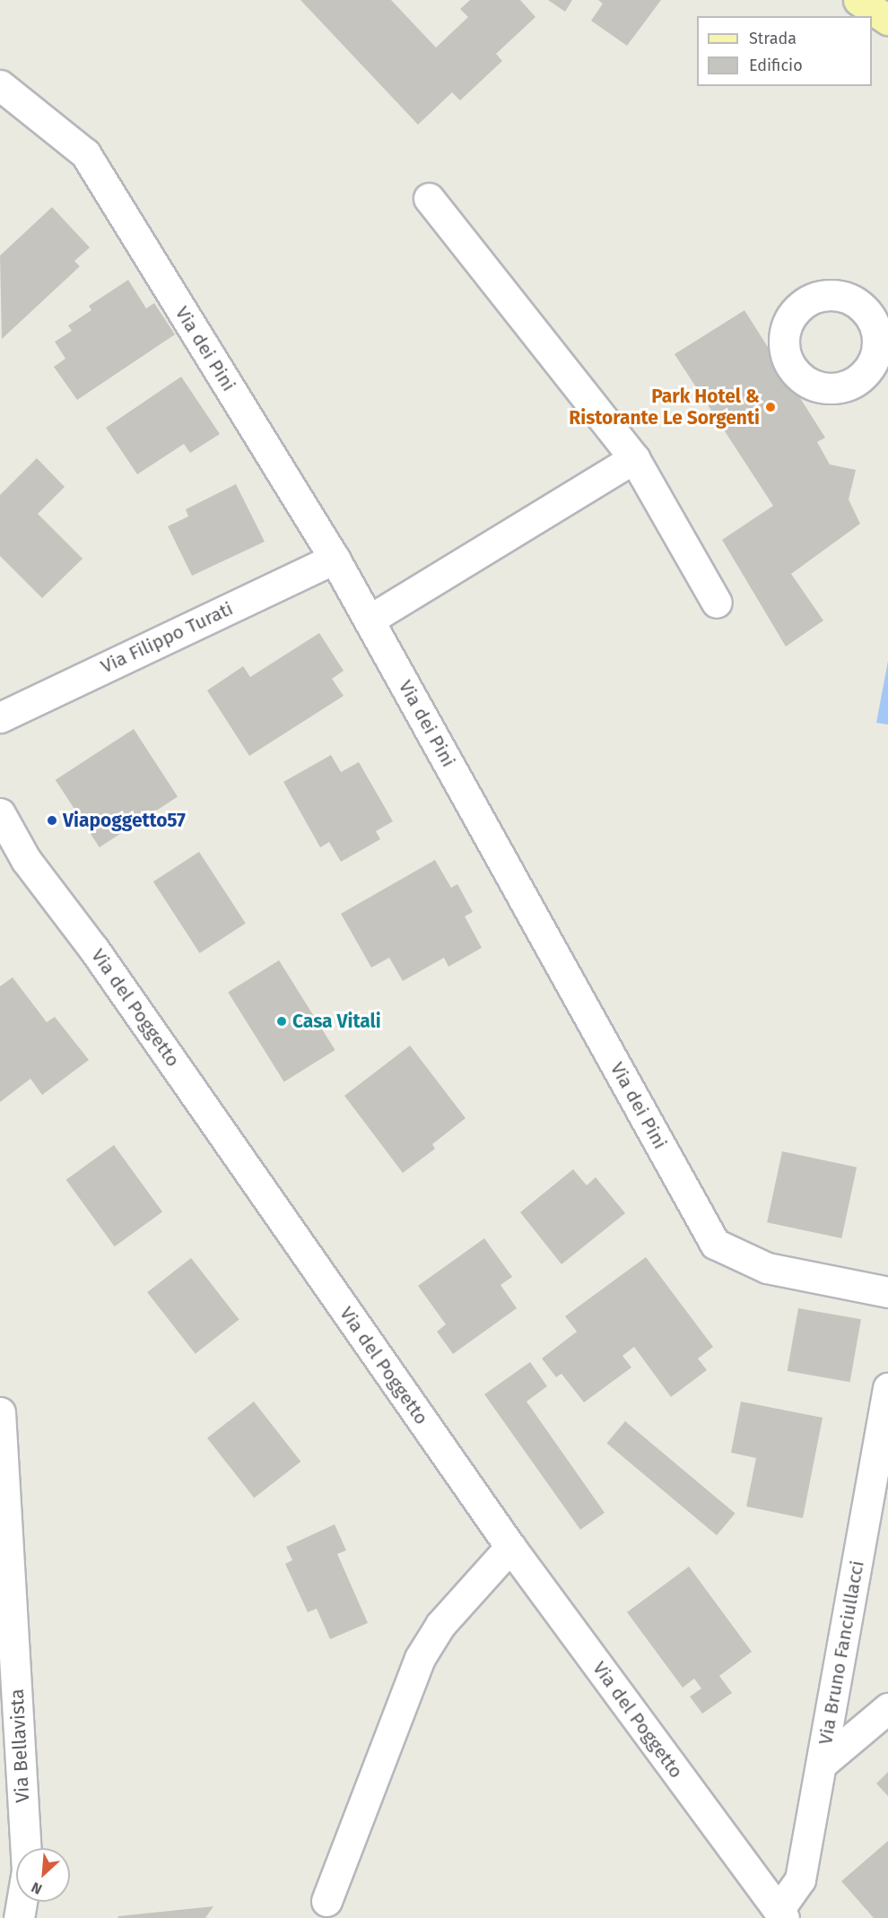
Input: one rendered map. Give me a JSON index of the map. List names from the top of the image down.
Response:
{
  "streets": {
    "street": [
      "Via dei Pini",
      "Via Filippo Turati",
      "Via del Poggetto",
      "Via Bruno Fanciullacci",
      "Via Bellavista"
    ]
  },
  "crossings": [
    ["Via dei Pini", "Via Filippo Turati"],
    ["Via del Poggetto", "Via Bruno Fanciullacci"]
  ],
  "places": ["Park Hotel & Ristorante Le Sorgenti", "Viapoggetto57", "Casa Vitali"],
  "legend": ["Strada", "Edificio"],
  "north": "bottom left"
}
